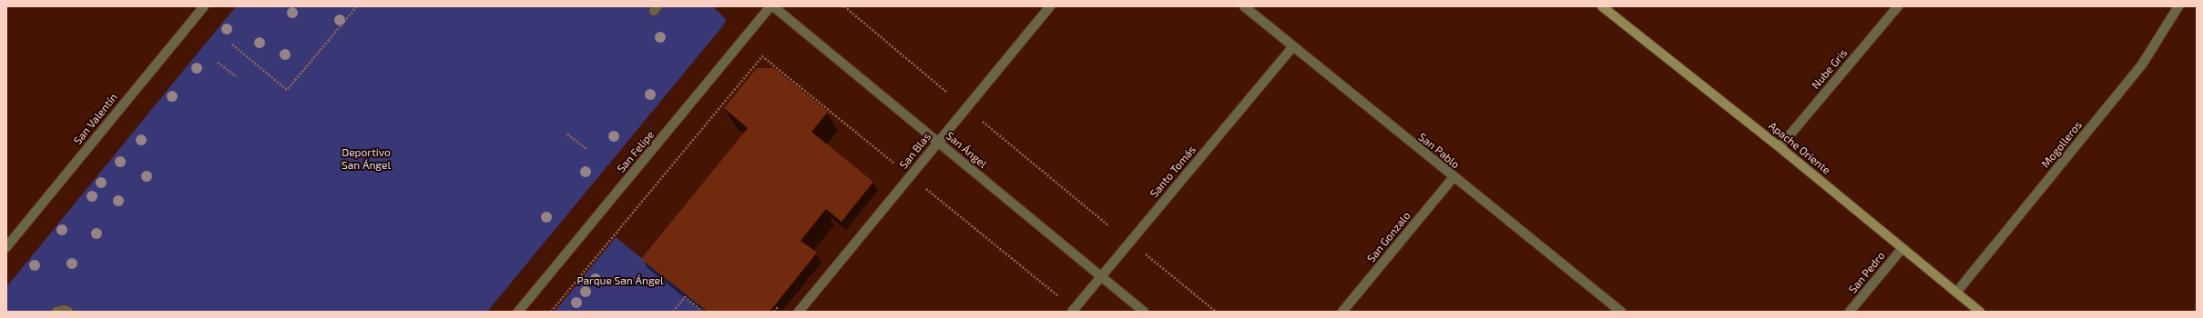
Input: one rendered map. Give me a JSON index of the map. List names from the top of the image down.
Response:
{
  "streets": {
    "street": [
      "Nube Gris",
      "San Valentín",
      "Mogolleros",
      "Apache Oriente",
      "San Ángel",
      "San Blas",
      "San Pablo",
      "San Felipe",
      "Santo Tomás",
      "San Gonzalo",
      "San Pedro"
    ]
  },
  "crossings": [
    ["Nube Gris", "Apache Oriente"],
    ["Mogolleros", "Apache Oriente"],
    ["Apache Oriente", "San Pedro"],
    ["San Ángel", "San Blas"],
    ["San Ángel", "San Felipe"],
    ["San Ángel", "Santo Tomás"],
    ["San Pablo", "Santo Tomás"],
    ["San Pablo", "San Gonzalo"]
  ],
  "parks": ["Deportivo San Ángel", "Parque San Ángel"]
}
